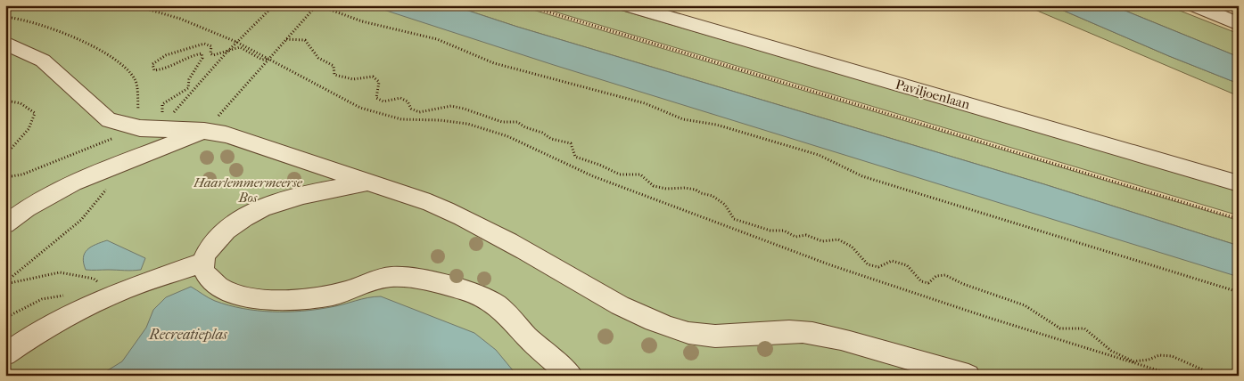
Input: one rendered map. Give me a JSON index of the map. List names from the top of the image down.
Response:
{
  "streets": {
    "street": ["Paviljoenlaan"]
  },
  "water": ["Recreatieplas"],
  "parks": ["Haarlemmermeerse Bos"]
}
